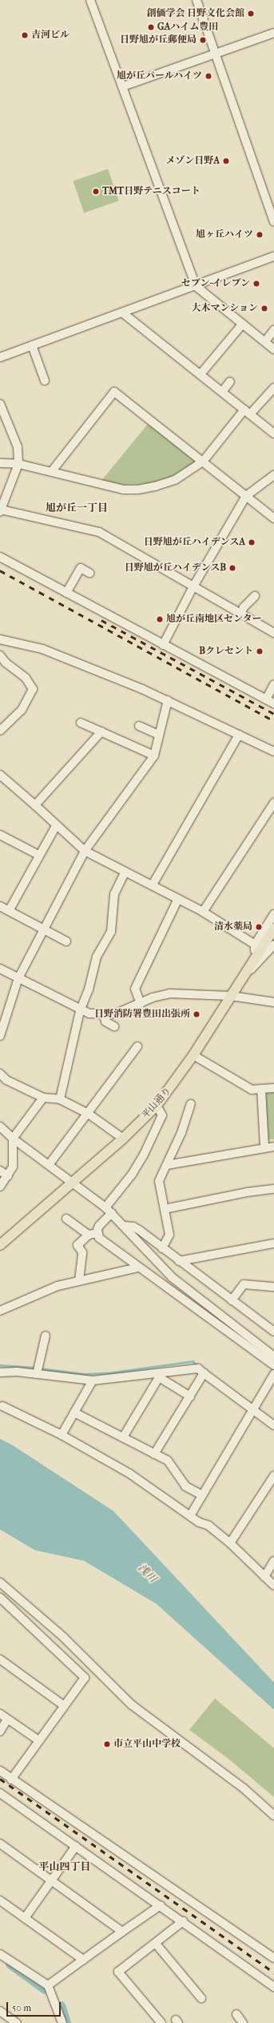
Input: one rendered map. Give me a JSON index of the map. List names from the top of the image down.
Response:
{
  "streets": {
    "main road": ["平山通り"]
  },
  "districts": ["旭が丘一丁目", "平山四丁目"],
  "water": ["浅川"],
  "places": [
    "創価学会 日野文化会館",
    "GAハイム豊田",
    "吉河ビル",
    "日野旭が丘郵便局",
    "旭が丘パールハイツ",
    "メゾン日野A",
    "TMT日野テニスコート",
    "旭ヶ丘ハイツ",
    "セブン-イレブン",
    "大木マンション",
    "日野旭が丘ハイデンスA",
    "日野旭が丘ハイデンスB",
    "旭が丘南地区センター",
    "Bクレセント",
    "清水薬局",
    "日野消防署豊田出張所",
    "市立平山中学校"
  ],
  "scale_bar": "50 m"
}
